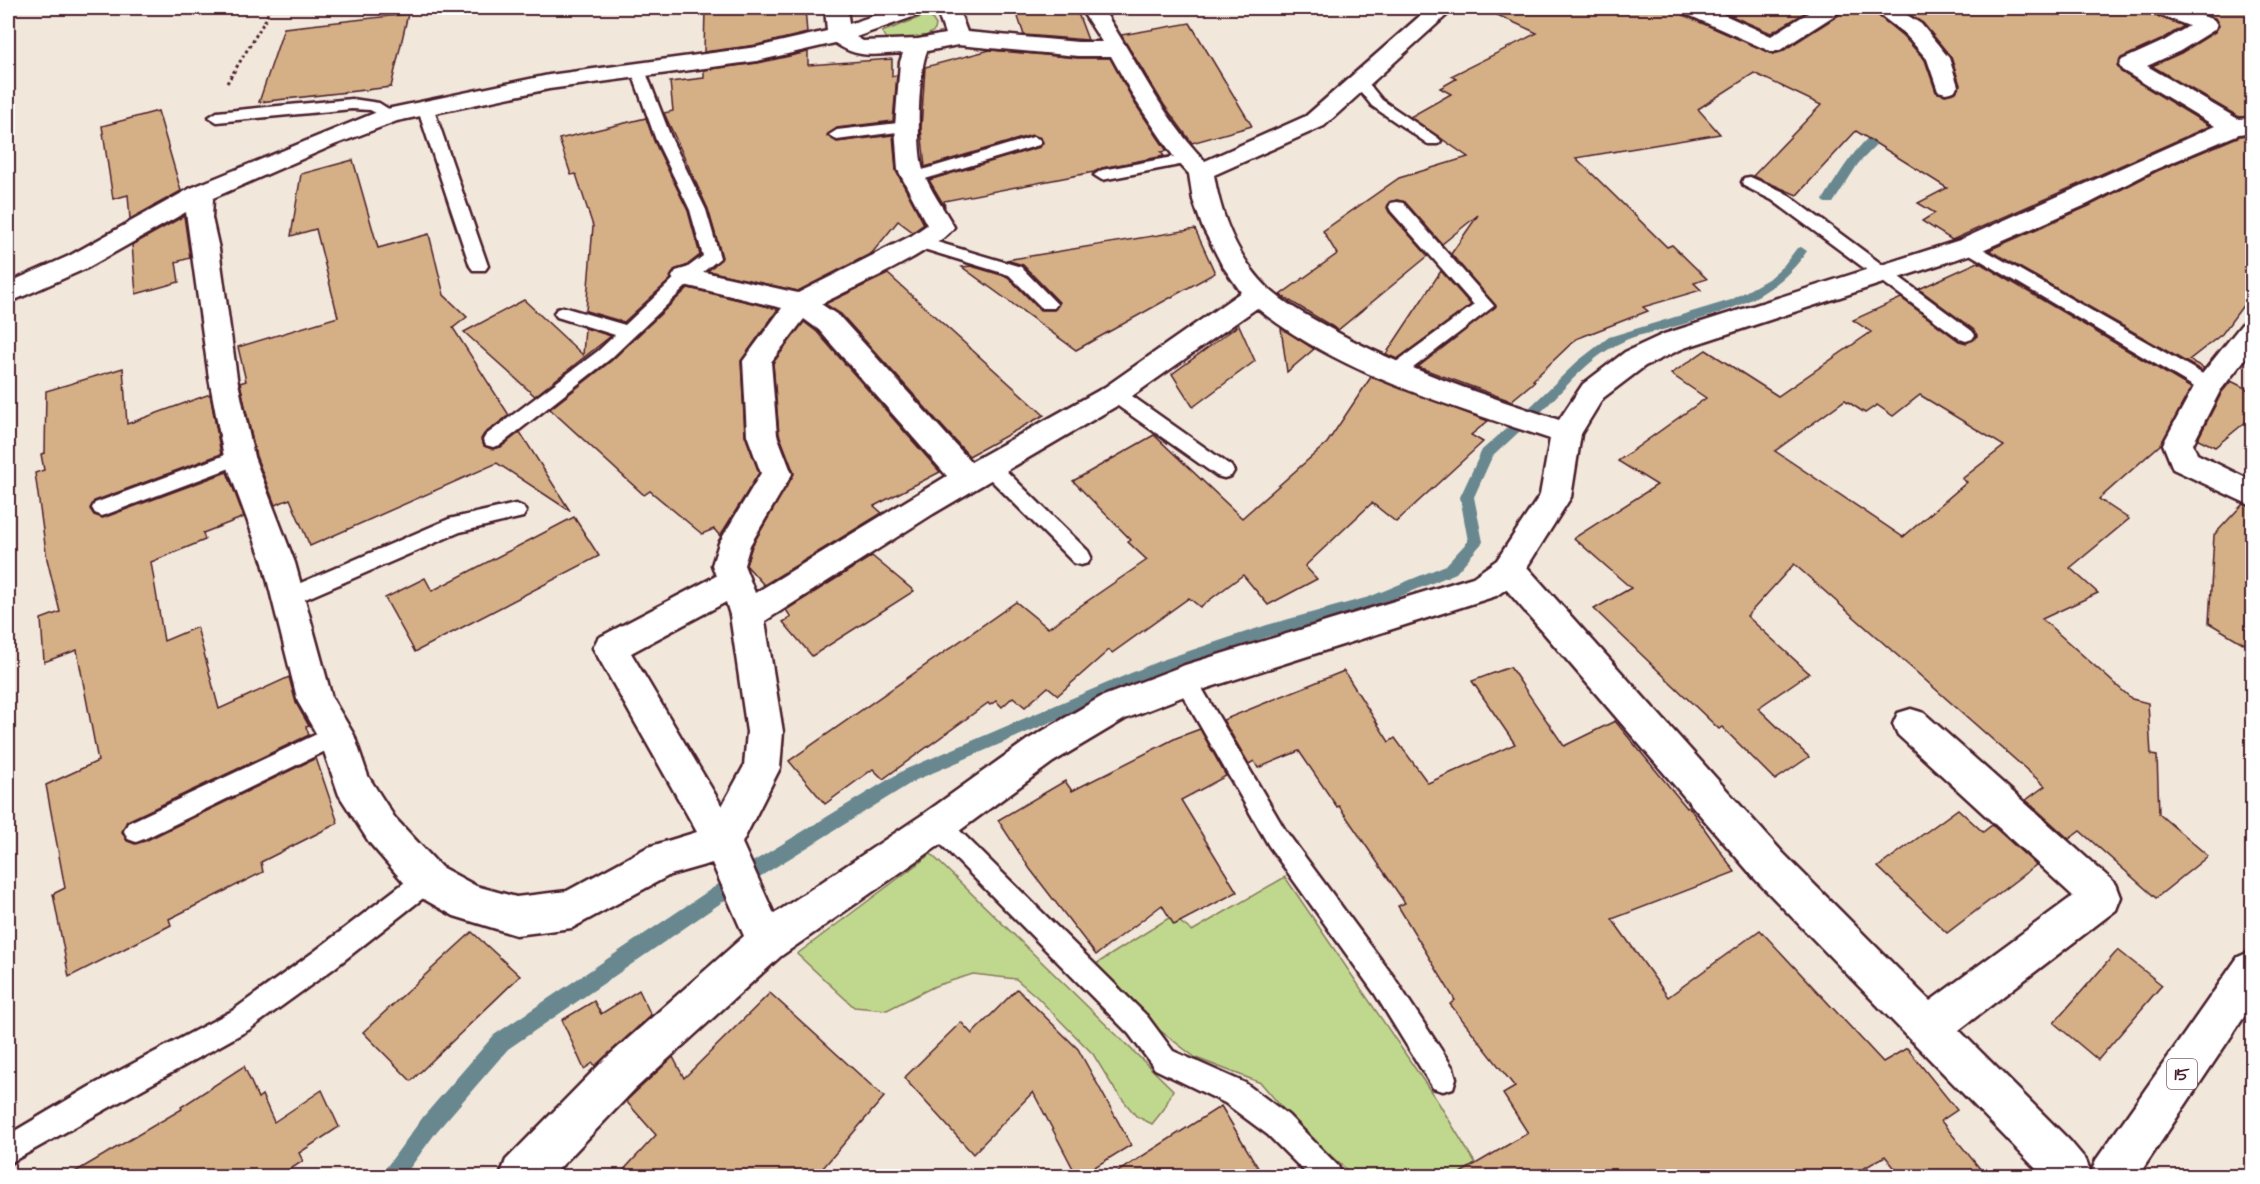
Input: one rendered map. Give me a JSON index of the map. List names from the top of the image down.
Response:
{
  "streets": {
    "street": ["15"]
  }
}
